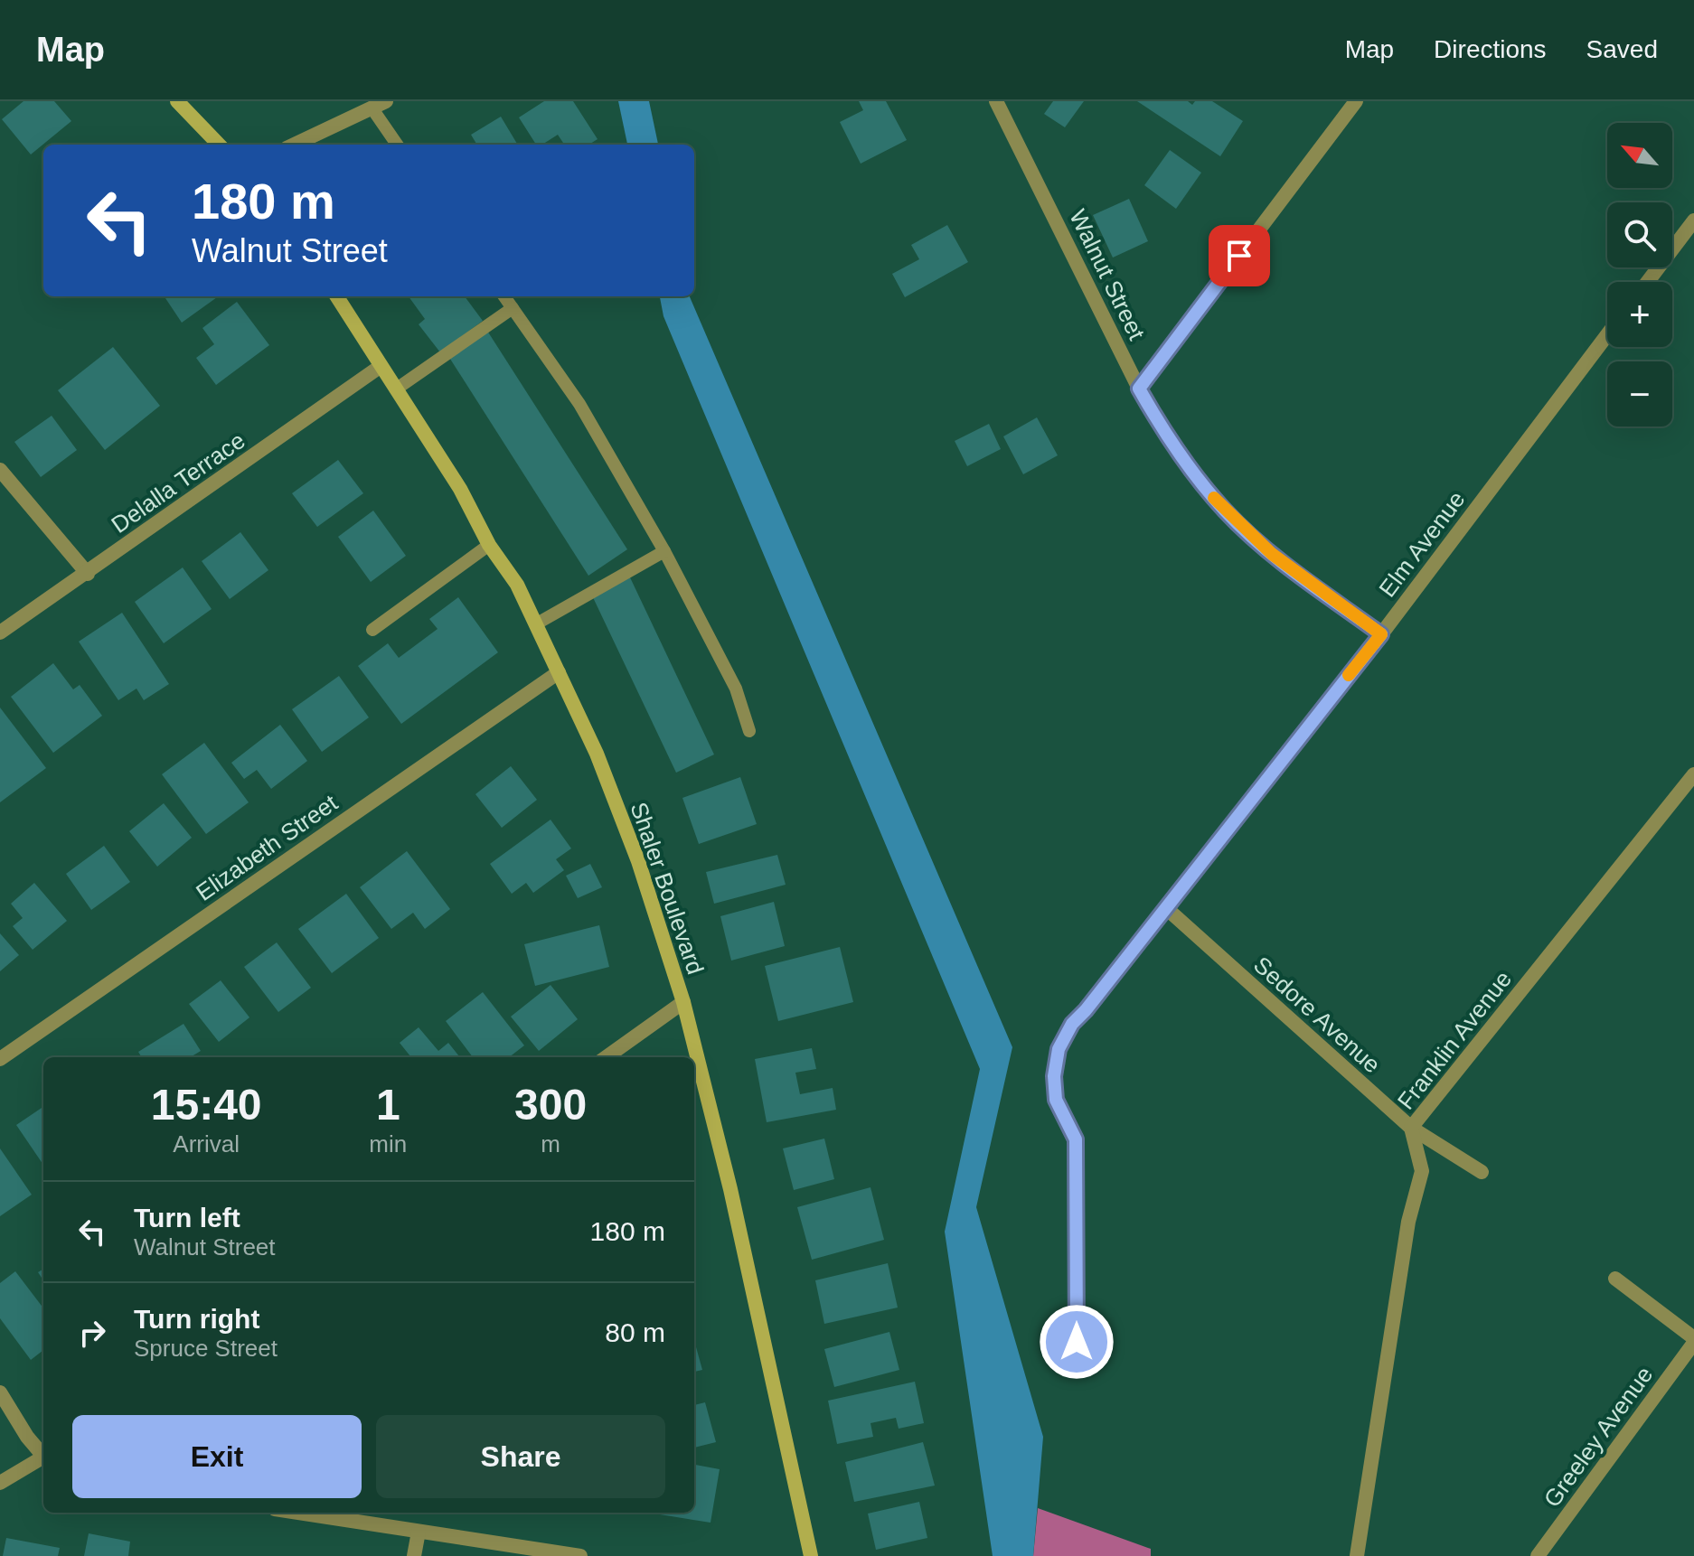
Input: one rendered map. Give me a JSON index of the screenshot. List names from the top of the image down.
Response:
{
  "streets": {
    "street": [
      "Walnut Street",
      "Delalla Terrace",
      "Elm Avenue",
      "Elizabeth Street",
      "Shaler Boulevard",
      "Sedore Avenue",
      "Franklin Avenue",
      "Greeley Avenue"
    ]
  },
  "crossings": [
    ["Walnut Street", "Elm Avenue"],
    ["Delalla Terrace", "Shaler Boulevard"],
    ["Elm Avenue", "Sedore Avenue"],
    ["Elizabeth Street", "Shaler Boulevard"],
    ["Sedore Avenue", "Franklin Avenue"]
  ],
  "north": "top left",
  "page": {
    "header": "Map",
    "nav": ["Map", "Directions", "Saved"],
    "map_buttons": ["+", "−"],
    "turn": ["180 m", "Walnut Street"],
    "eta": [
      "15:40",
      "Arrival",
      "1",
      "min",
      "300",
      "m"
    ],
    "list": [
      {
        "name": "Turn left",
        "note": "Walnut Street",
        "value": "180 m"
      },
      {
        "name": "Turn right",
        "note": "Spruce Street",
        "value": "80 m"
      }
    ],
    "buttons": ["Exit", "Share"]
  }
}
